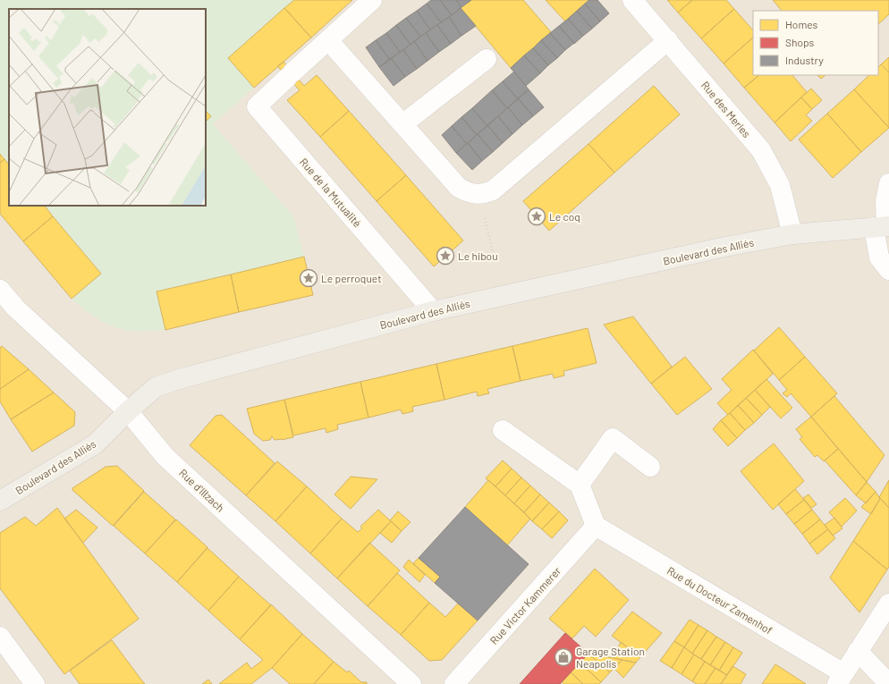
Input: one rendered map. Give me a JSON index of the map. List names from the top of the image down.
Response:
{
  "streets": {
    "main road": ["Boulevard des Alliés"],
    "street": [
      "Rue des Merles",
      "Rue de la Mutualité",
      "Rue d'Illzach",
      "Rue du Docteur Zamenhof",
      "Rue Victor Kammerer"
    ]
  },
  "crossings": [
    ["Rue des Merles", "Boulevard des Alliés"],
    ["Rue de la Mutualité", "Boulevard des Alliés"],
    ["Boulevard des Alliés", "Rue d'Illzach"],
    ["Rue du Docteur Zamenhof", "Rue Victor Kammerer"]
  ],
  "places": {
    "place": ["Le coq", "Le hibou", "Le perroquet"],
    "shop": ["Garage Station Neapolis"]
  },
  "legend": ["Homes", "Shops", "Industry"]
}
